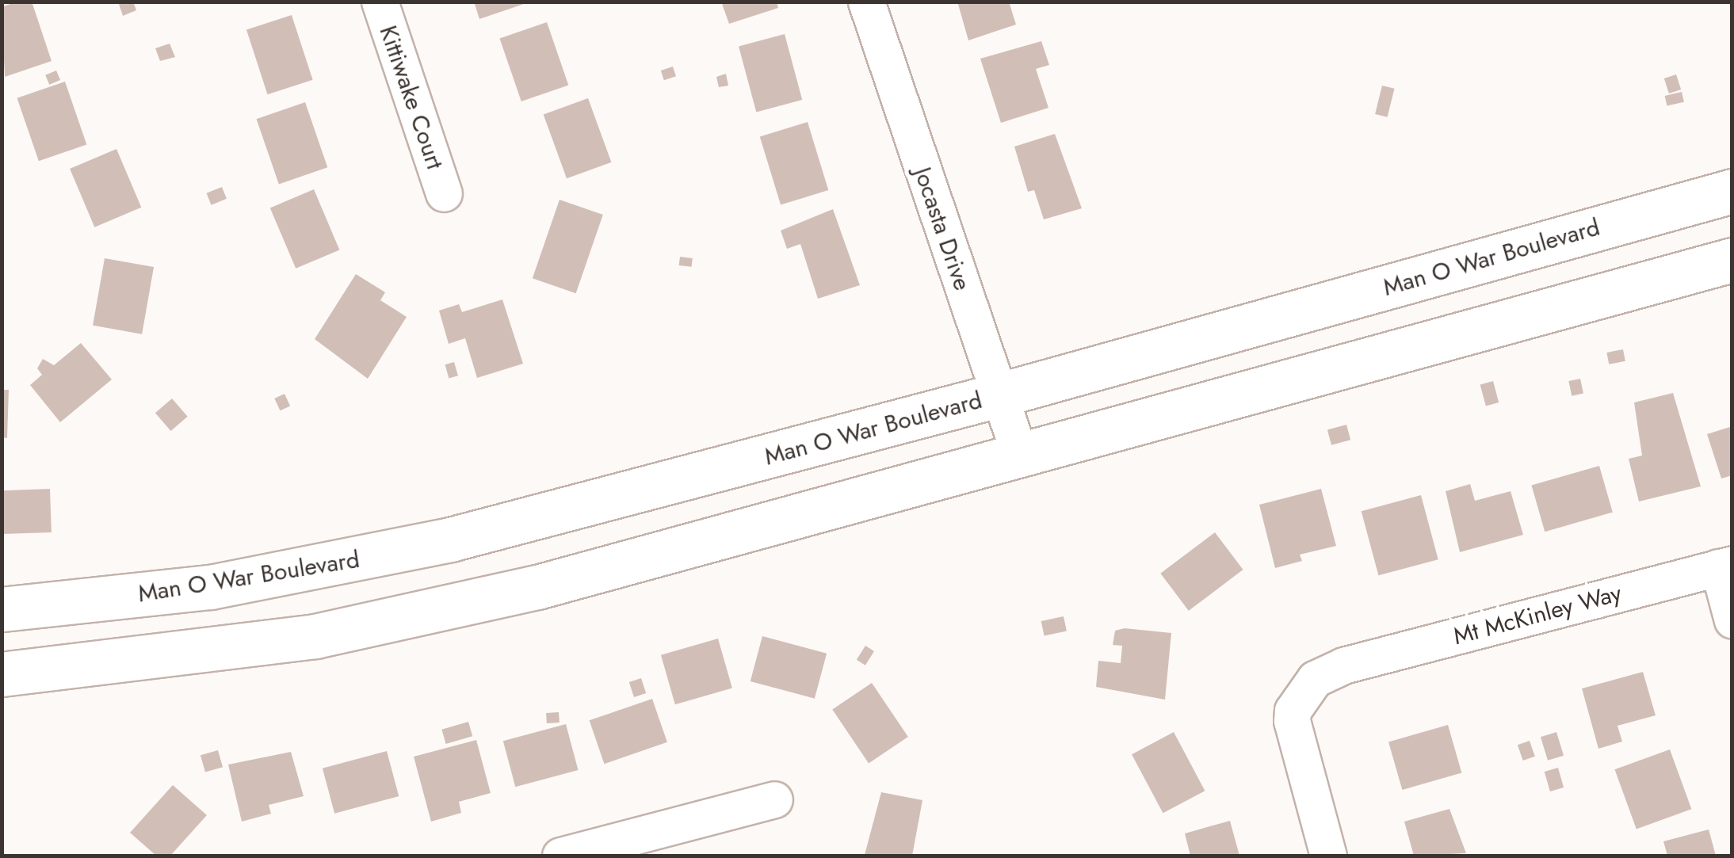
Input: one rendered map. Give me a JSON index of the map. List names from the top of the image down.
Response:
{
  "streets": {
    "main road": ["Man O War Boulevard"],
    "street": ["Kittiwake Court", "Jocasta Drive", "Mt McKinley Way"]
  },
  "crossings": [
    ["Jocasta Drive", "Man O War Boulevard"]
  ]
}
